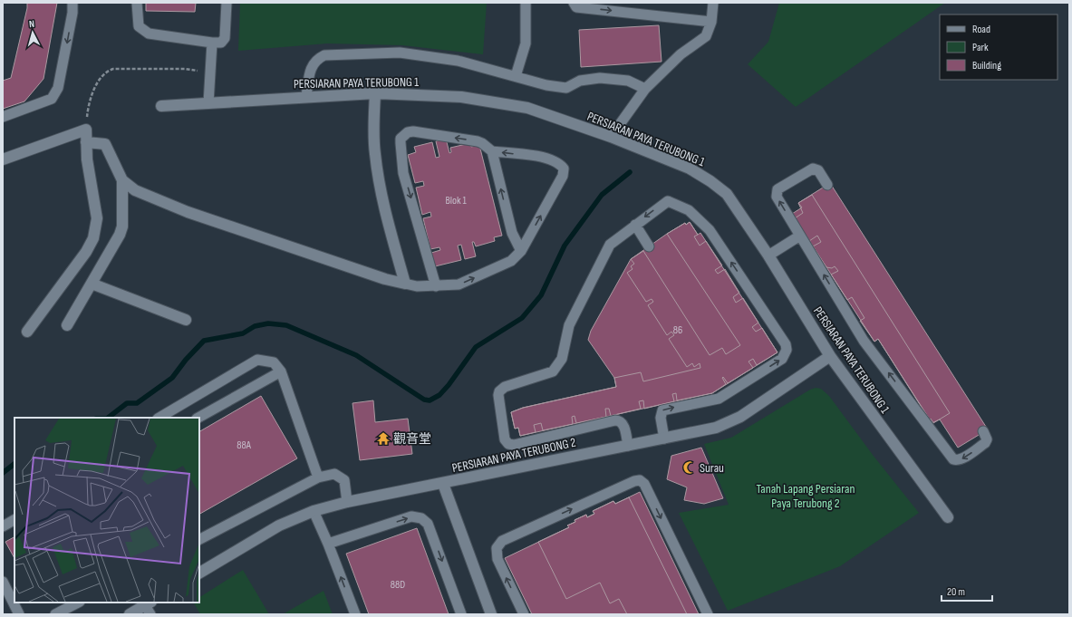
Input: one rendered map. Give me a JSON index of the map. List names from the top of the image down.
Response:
{
  "streets": {
    "street": ["PERSIARAN PAYA TERUBONG 1", "PERSIARAN PAYA TERUBONG 2"]
  },
  "crossings": [
    ["PERSIARAN PAYA TERUBONG 1", "PERSIARAN PAYA TERUBONG 2"]
  ],
  "parks": ["Tanah Lapang Persiaran Paya Terubong 2"],
  "places": {
    "temple": ["觀音堂"],
    "mosque": ["Surau"]
  },
  "house_numbers": [
    "Blok 1",
    "86",
    "88A",
    "88D"
  ],
  "legend": ["Road", "Park", "Building"],
  "scale_bar": "20 m",
  "north": "top"
}
